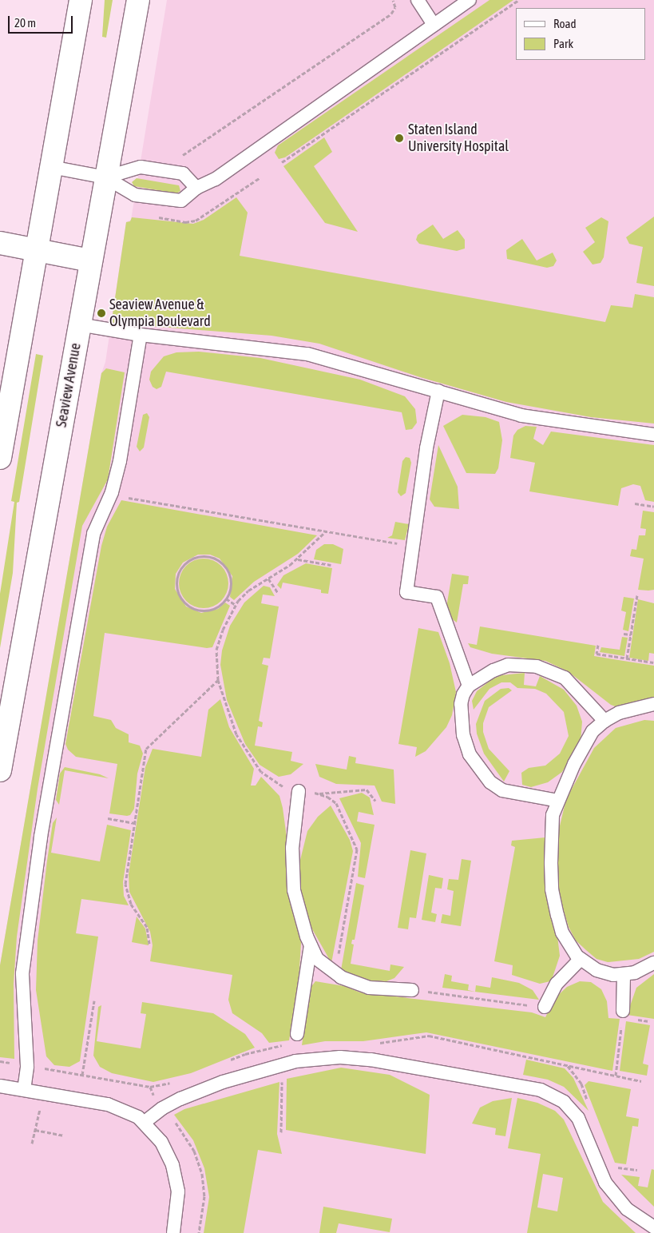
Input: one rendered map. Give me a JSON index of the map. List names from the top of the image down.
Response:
{
  "streets": {
    "street": ["Seaview Avenue"]
  },
  "places": ["Staten Island University Hospital", "Seaview Avenue & Olympia Boulevard"],
  "legend": ["Road", "Park"],
  "scale_bar": "20 m"
}
